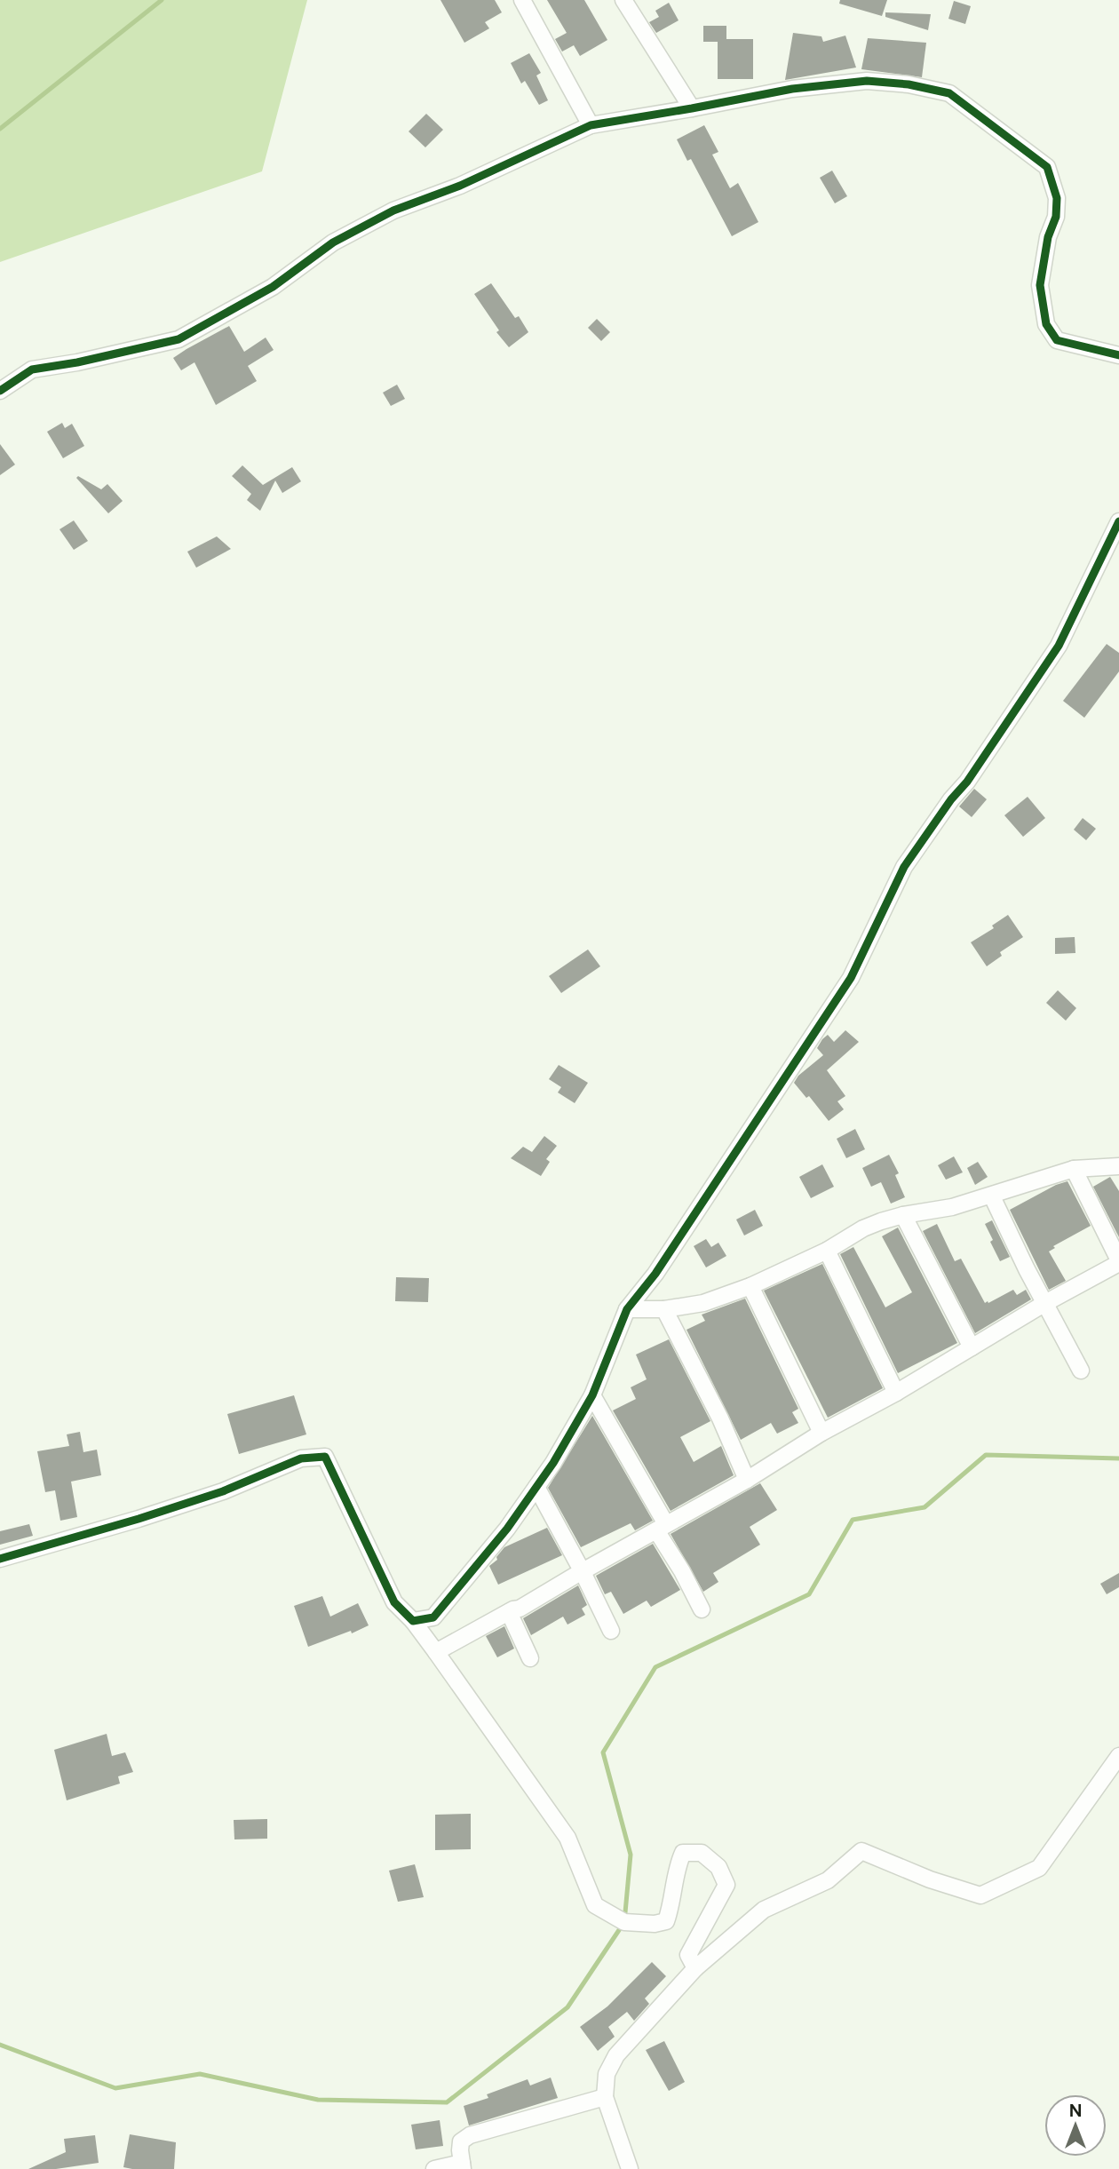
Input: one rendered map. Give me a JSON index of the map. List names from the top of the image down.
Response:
{
  "north": "top"
}
